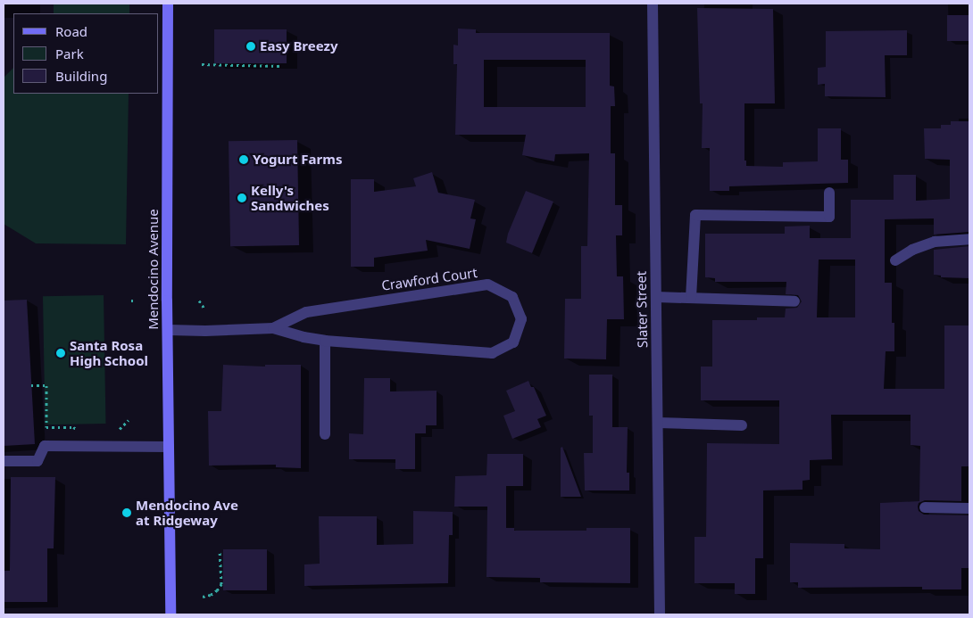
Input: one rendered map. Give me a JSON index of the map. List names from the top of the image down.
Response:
{
  "streets": {
    "main road": ["Mendocino Avenue"],
    "street": ["Crawford Court", "Slater Street"]
  },
  "crossings": [
    ["Mendocino Avenue", "Crawford Court"]
  ],
  "places": [
    "Easy Breezy",
    "Yogurt Farms",
    "Kelly's Sandwiches",
    "Santa Rosa High School",
    "Mendocino Ave at Ridgeway"
  ],
  "legend": ["Road", "Park", "Building"]
}
